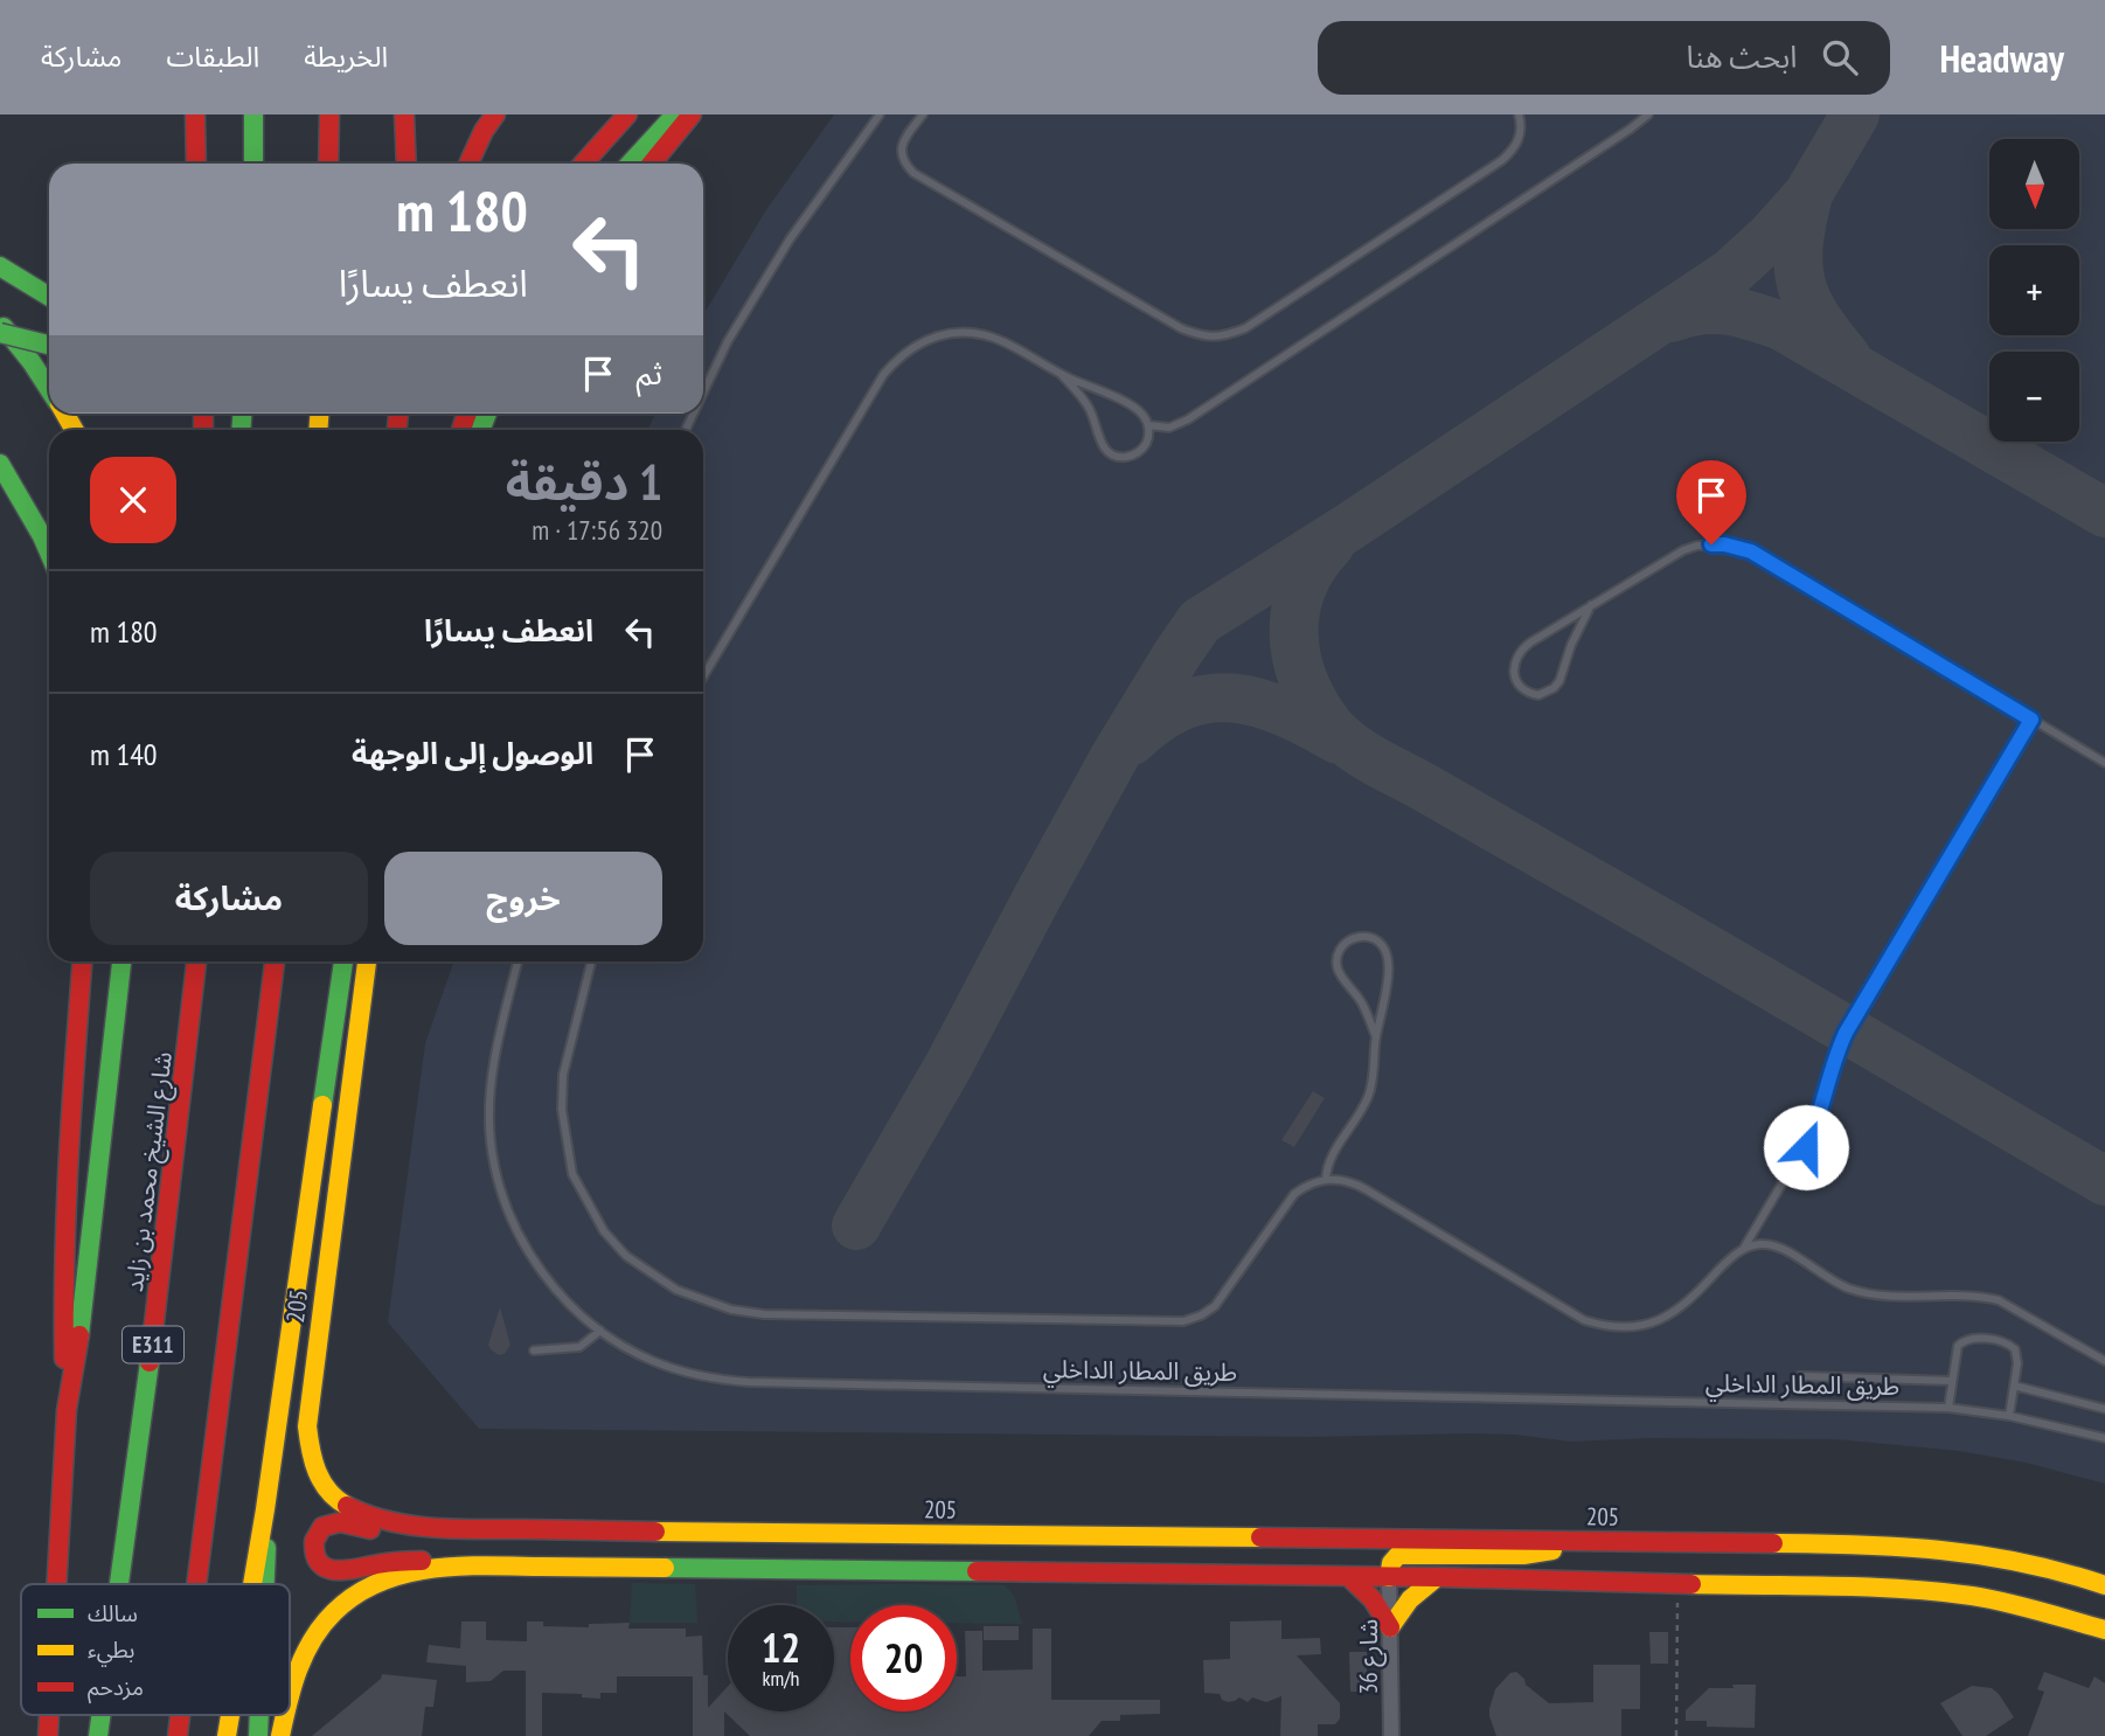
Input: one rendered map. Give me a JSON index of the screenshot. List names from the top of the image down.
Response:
{
  "streets": {
    "main road": ["شارع الشيخ محمد بن زايد", "205", "E311"],
    "street": ["شارع 36"],
    "lane": ["طريق المطار الداخلي"]
  },
  "legend": ["سالك", "بطيء", "مزدحم"],
  "north": "bottom",
  "page": {
    "header": "Headway",
    "search": "ابحث هنا",
    "nav": ["الخريطة", "الطبقات", "مشاركة"],
    "map_buttons": ["+", "−"],
    "turn": ["180 m", "انعطف يسارًا"],
    "then": "ثم",
    "heading": ["1 دقيقة", "320 m · 17:56"],
    "list": [
      {
        "name": "انعطف يسارًا",
        "value": "180 m"
      },
      {
        "name": "الوصول إلى الوجهة",
        "value": "140 m"
      }
    ],
    "buttons": ["خروج", "مشاركة"],
    "speed": "12 km/h",
    "limit": "20"
  }
}
